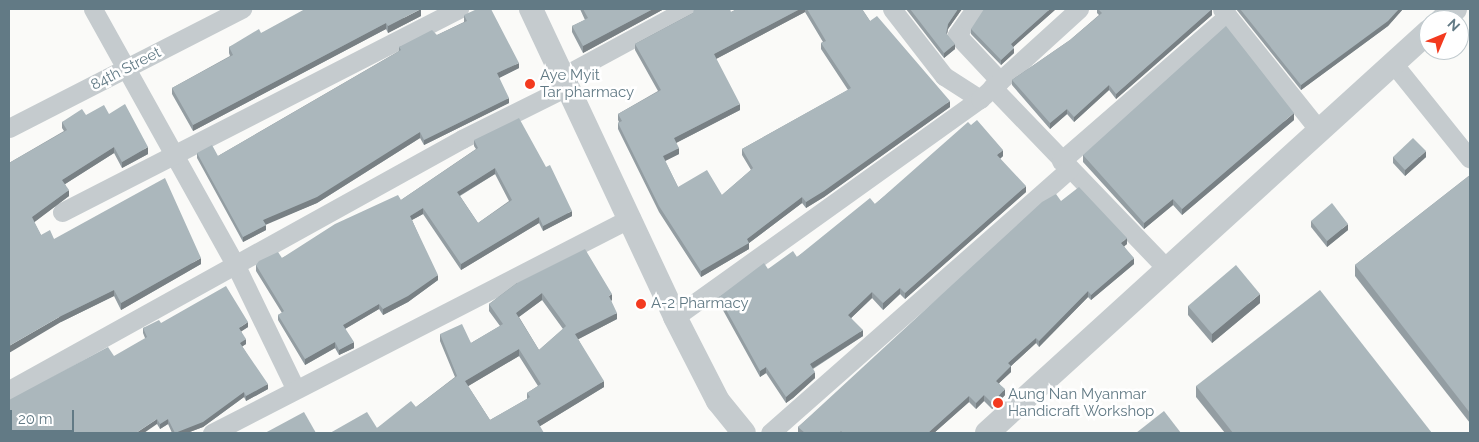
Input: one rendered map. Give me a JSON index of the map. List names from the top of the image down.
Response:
{
  "streets": {
    "street": ["84th Street"]
  },
  "places": ["Aye Myit Tar pharmacy", "A-2 Pharmacy", "Aung Nan Myanmar Handicraft Workshop"],
  "scale_bar": "20 m",
  "north": "top right"
}
